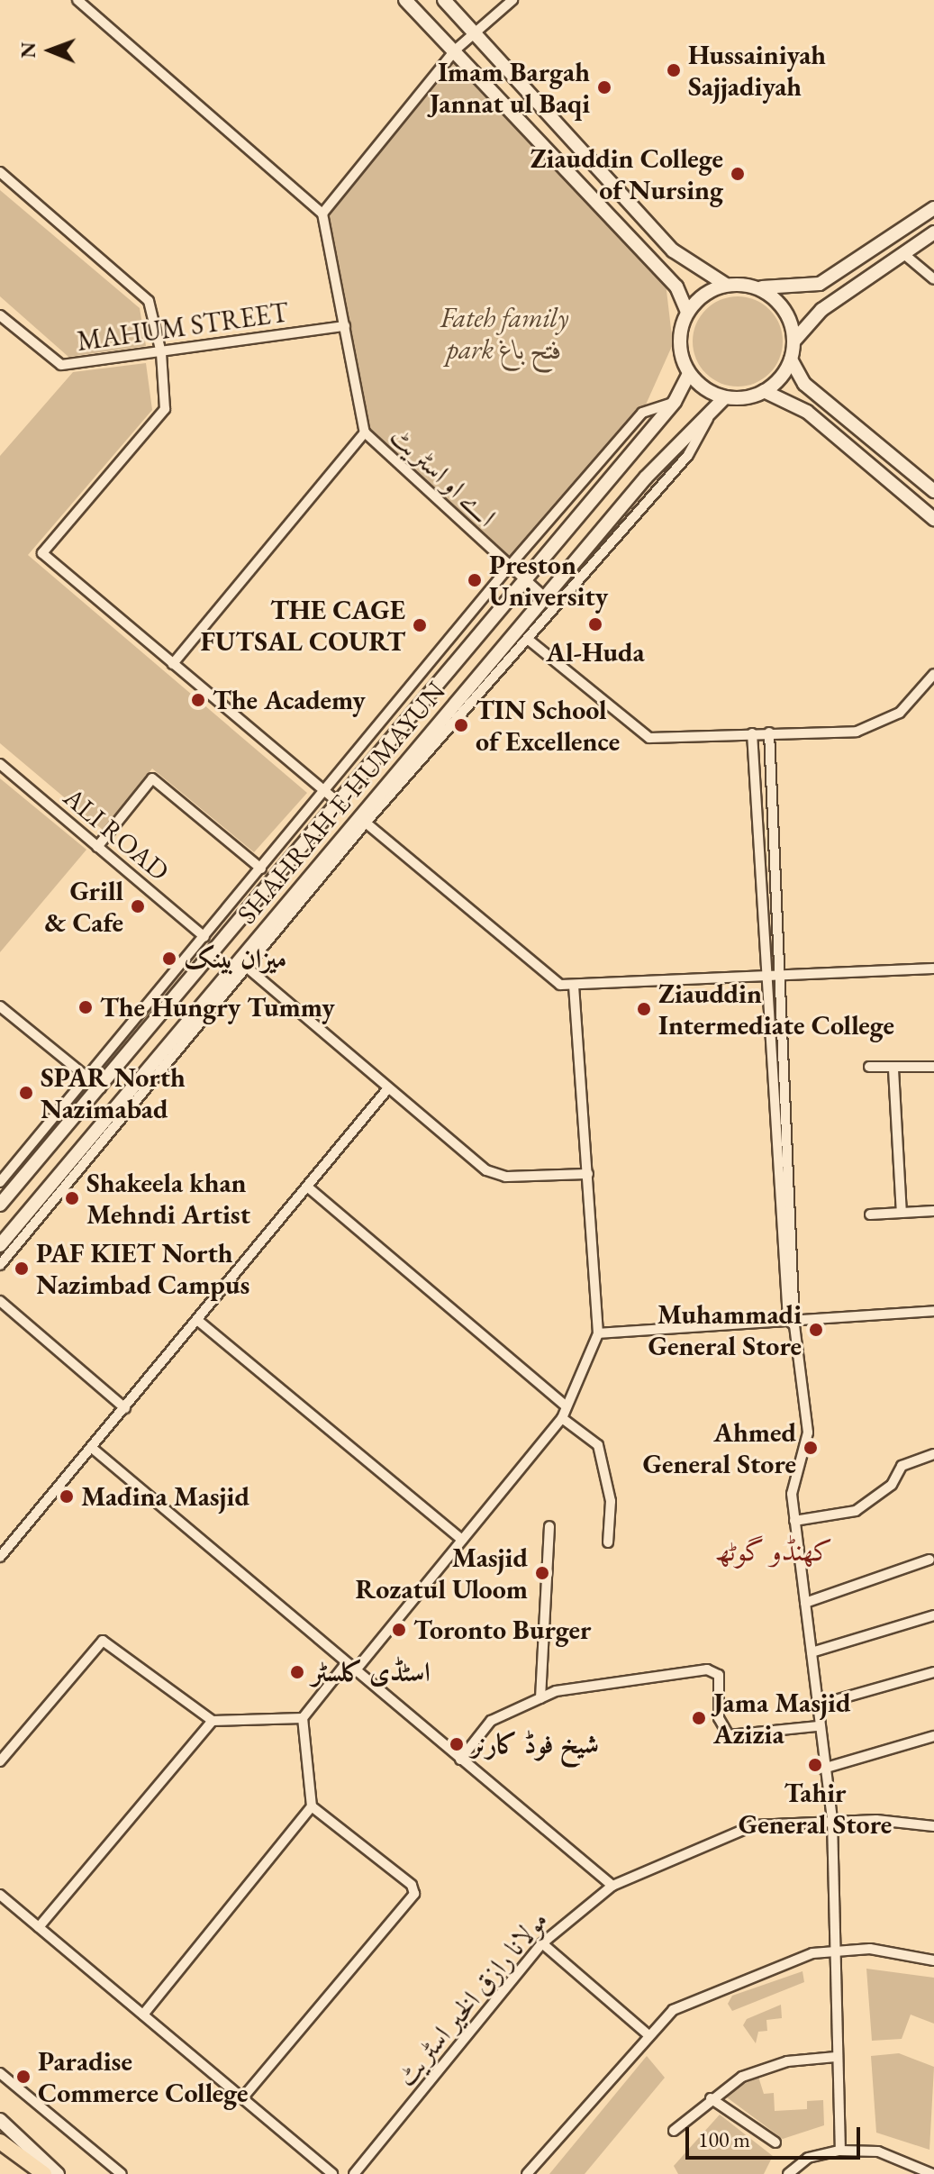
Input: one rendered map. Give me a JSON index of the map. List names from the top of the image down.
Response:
{
  "streets": {
    "main road": ["SHAHRAH-E-HUMAYUN"],
    "street": [
      "MAHUM STREET",
      "اے او اسٹریٹ",
      "ALI ROAD",
      "مولانا رازق الخیر اسٹریٹ"
    ]
  },
  "crossings": [
    ["اے او اسٹریٹ", "SHAHRAH-E-HUMAYUN"]
  ],
  "districts": ["کھنڈو گوٹھ"],
  "parks": ["Fateh family park فتح باغ"],
  "places": [
    "Hussainiyah Sajjadiyah",
    "Imam Bargah Jannat ul Baqi",
    "Ziauddin College of Nursing",
    "Preston University",
    "Al-Huda",
    "THE CAGE FUTSAL COURT",
    "The Academy",
    "TIN School of Excellence",
    "Grill & Cafe",
    "میزان بینک",
    "The Hungry Tummy",
    "Ziauddin Intermediate College",
    "SPAR North Nazimabad",
    "Shakeela khan Mehndi Artist",
    "PAF KIET North Nazimbad Campus",
    "Muhammadi General Store",
    "Ahmed General Store",
    "Madina Masjid",
    "Masjid Rozatul Uloom",
    "Toronto Burger",
    "اسٹڈی کلسٹر",
    "Jama Masjid Azizia",
    "شیخ فوڈ کارنر",
    "Tahir General Store",
    "Paradise Commerce College"
  ],
  "scale_bar": "100 m",
  "north": "left"
}
